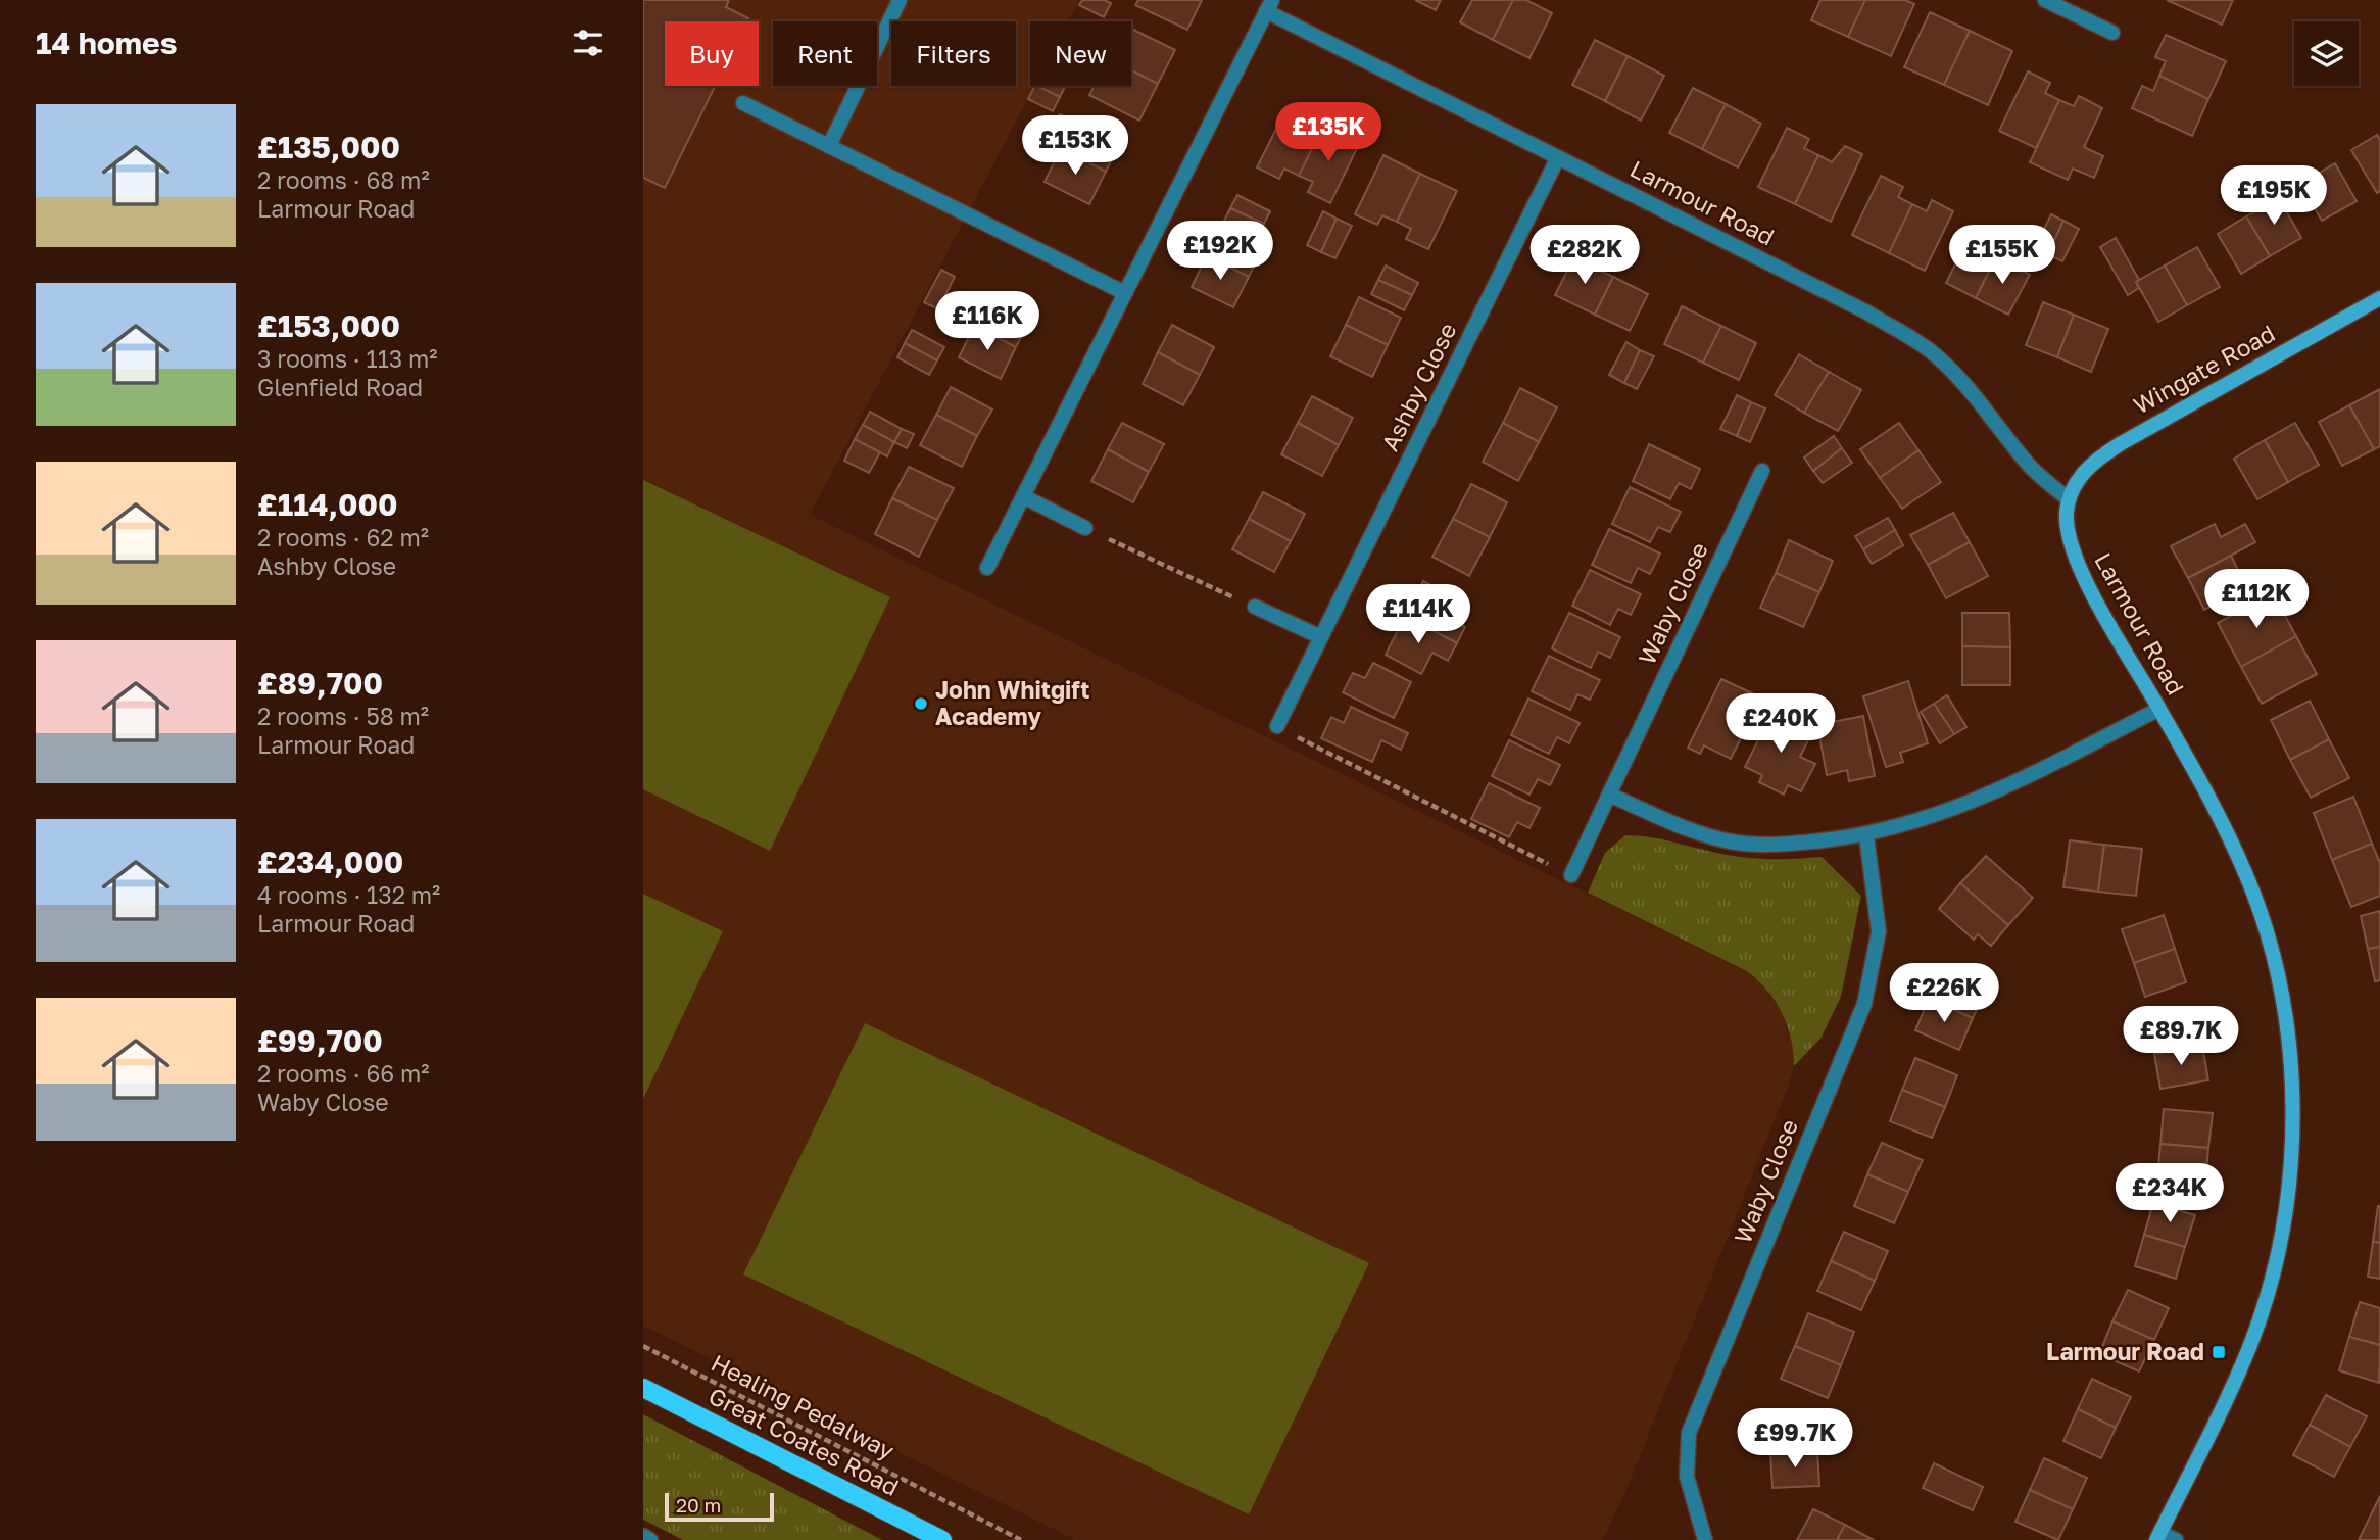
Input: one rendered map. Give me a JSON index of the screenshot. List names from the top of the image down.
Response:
{
  "streets": {
    "main road": ["Great Coates Road"],
    "street": [
      "Larmour Road",
      "Wingate Road",
      "Ashby Close",
      "Waby Close"
    ],
    "path": ["Healing Pedalway"]
  },
  "crossings": [
    ["Larmour Road", "Wingate Road"],
    ["Larmour Road", "Ashby Close"]
  ],
  "places": {
    "other": ["John Whitgift Academy"],
    "transit": ["Larmour Road"]
  },
  "scale_bar": "20 m",
  "page": {
    "heading": "14 homes",
    "chip": [
      "Buy",
      "Rent",
      "Filters",
      "New"
    ],
    "list": [
      {
        "name": "£135,000",
        "note": "2 rooms · 68 m² · Larmour Road"
      },
      {
        "name": "£153,000",
        "note": "3 rooms · 113 m² · Glenfield Road"
      },
      {
        "name": "£114,000",
        "note": "2 rooms · 62 m² · Ashby Close"
      },
      {
        "name": "£89,700",
        "note": "2 rooms · 58 m² · Larmour Road"
      },
      {
        "name": "£234,000",
        "note": "4 rooms · 132 m² · Larmour Road"
      },
      {
        "name": "£99,700",
        "note": "2 rooms · 66 m² · Waby Close"
      }
    ],
    "price": [
      "£135K",
      "£153K",
      "£195K",
      "£192K",
      "£282K",
      "£155K",
      "£116K",
      "£112K",
      "£114K",
      "£240K",
      "£226K",
      "£89.7K",
      "£234K",
      "£99.7K"
    ],
    "scale": "20 m"
  }
}
